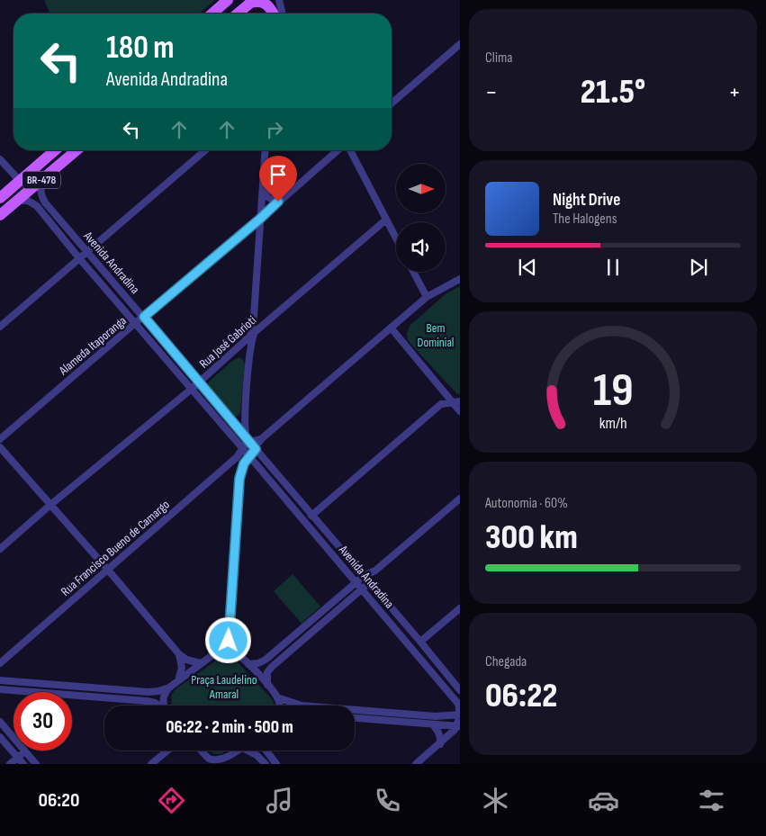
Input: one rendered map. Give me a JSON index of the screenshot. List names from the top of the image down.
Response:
{
  "streets": {
    "main road": ["BR-478"],
    "street": [
      "Avenida Andradina",
      "Rua José Gabrioti",
      "Alameda Itaporanga",
      "Rua Francisco Bueno de Camargo"
    ]
  },
  "crossings": [
    ["BR-478", "Avenida Andradina"],
    ["Avenida Andradina", "Rua José Gabrioti"],
    ["Avenida Andradina", "Alameda Itaporanga"],
    ["Avenida Andradina", "Rua Francisco Bueno de Camargo"]
  ],
  "parks": ["Bem Dominial", "Praça Laudelino Amaral"],
  "north": "right",
  "page": {
    "tile": [
      "Clima",
      ["Autonomia · 60%", "300 km"],
      ["Chegada", "06:22"]
    ],
    "turn": ["180 m", "Avenida Andradina"],
    "heat": ["−", "21.5°", "+"],
    "song": ["Night Drive", "The Halogens"],
    "limit": "30",
    "trip": "06:22 · 2 min · 500 m",
    "tabs": "06:20",
    "gauge": ["19", "km/h"]
  }
}
